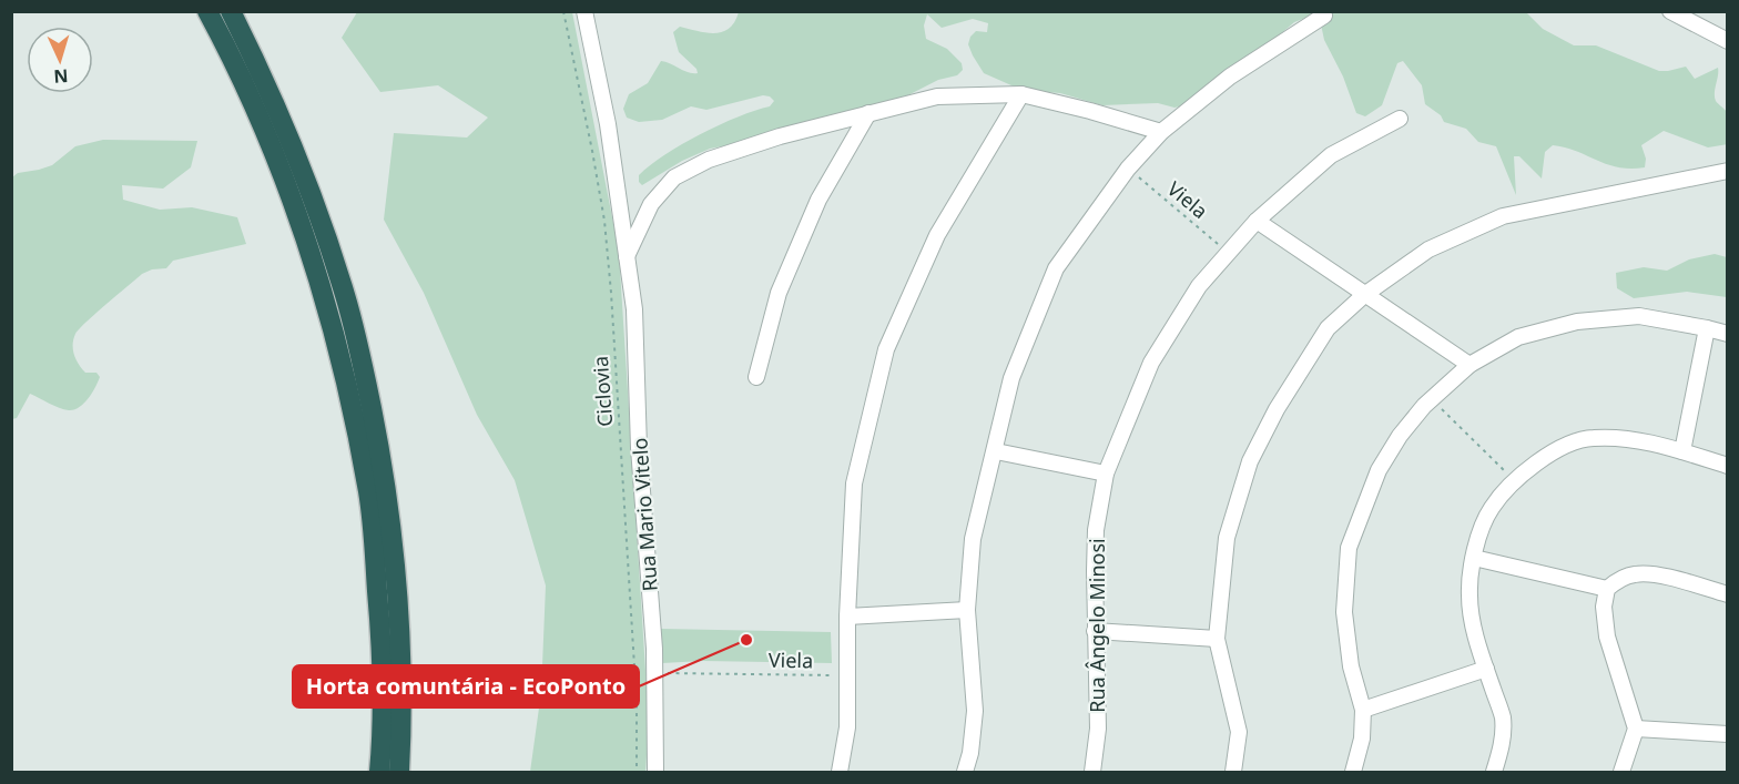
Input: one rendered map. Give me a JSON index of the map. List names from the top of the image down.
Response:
{
  "streets": {
    "street": ["Rua Mario Vitelo", "Rua Ângelo Minosi"],
    "path": ["Viela", "Ciclovia"]
  },
  "crossings": [
    ["Viela", "Rua Mario Vitelo"],
    ["Viela", "Rua Ângelo Minosi"]
  ],
  "places": ["Horta comuntária - EcoPonto"],
  "north": "bottom"
}
